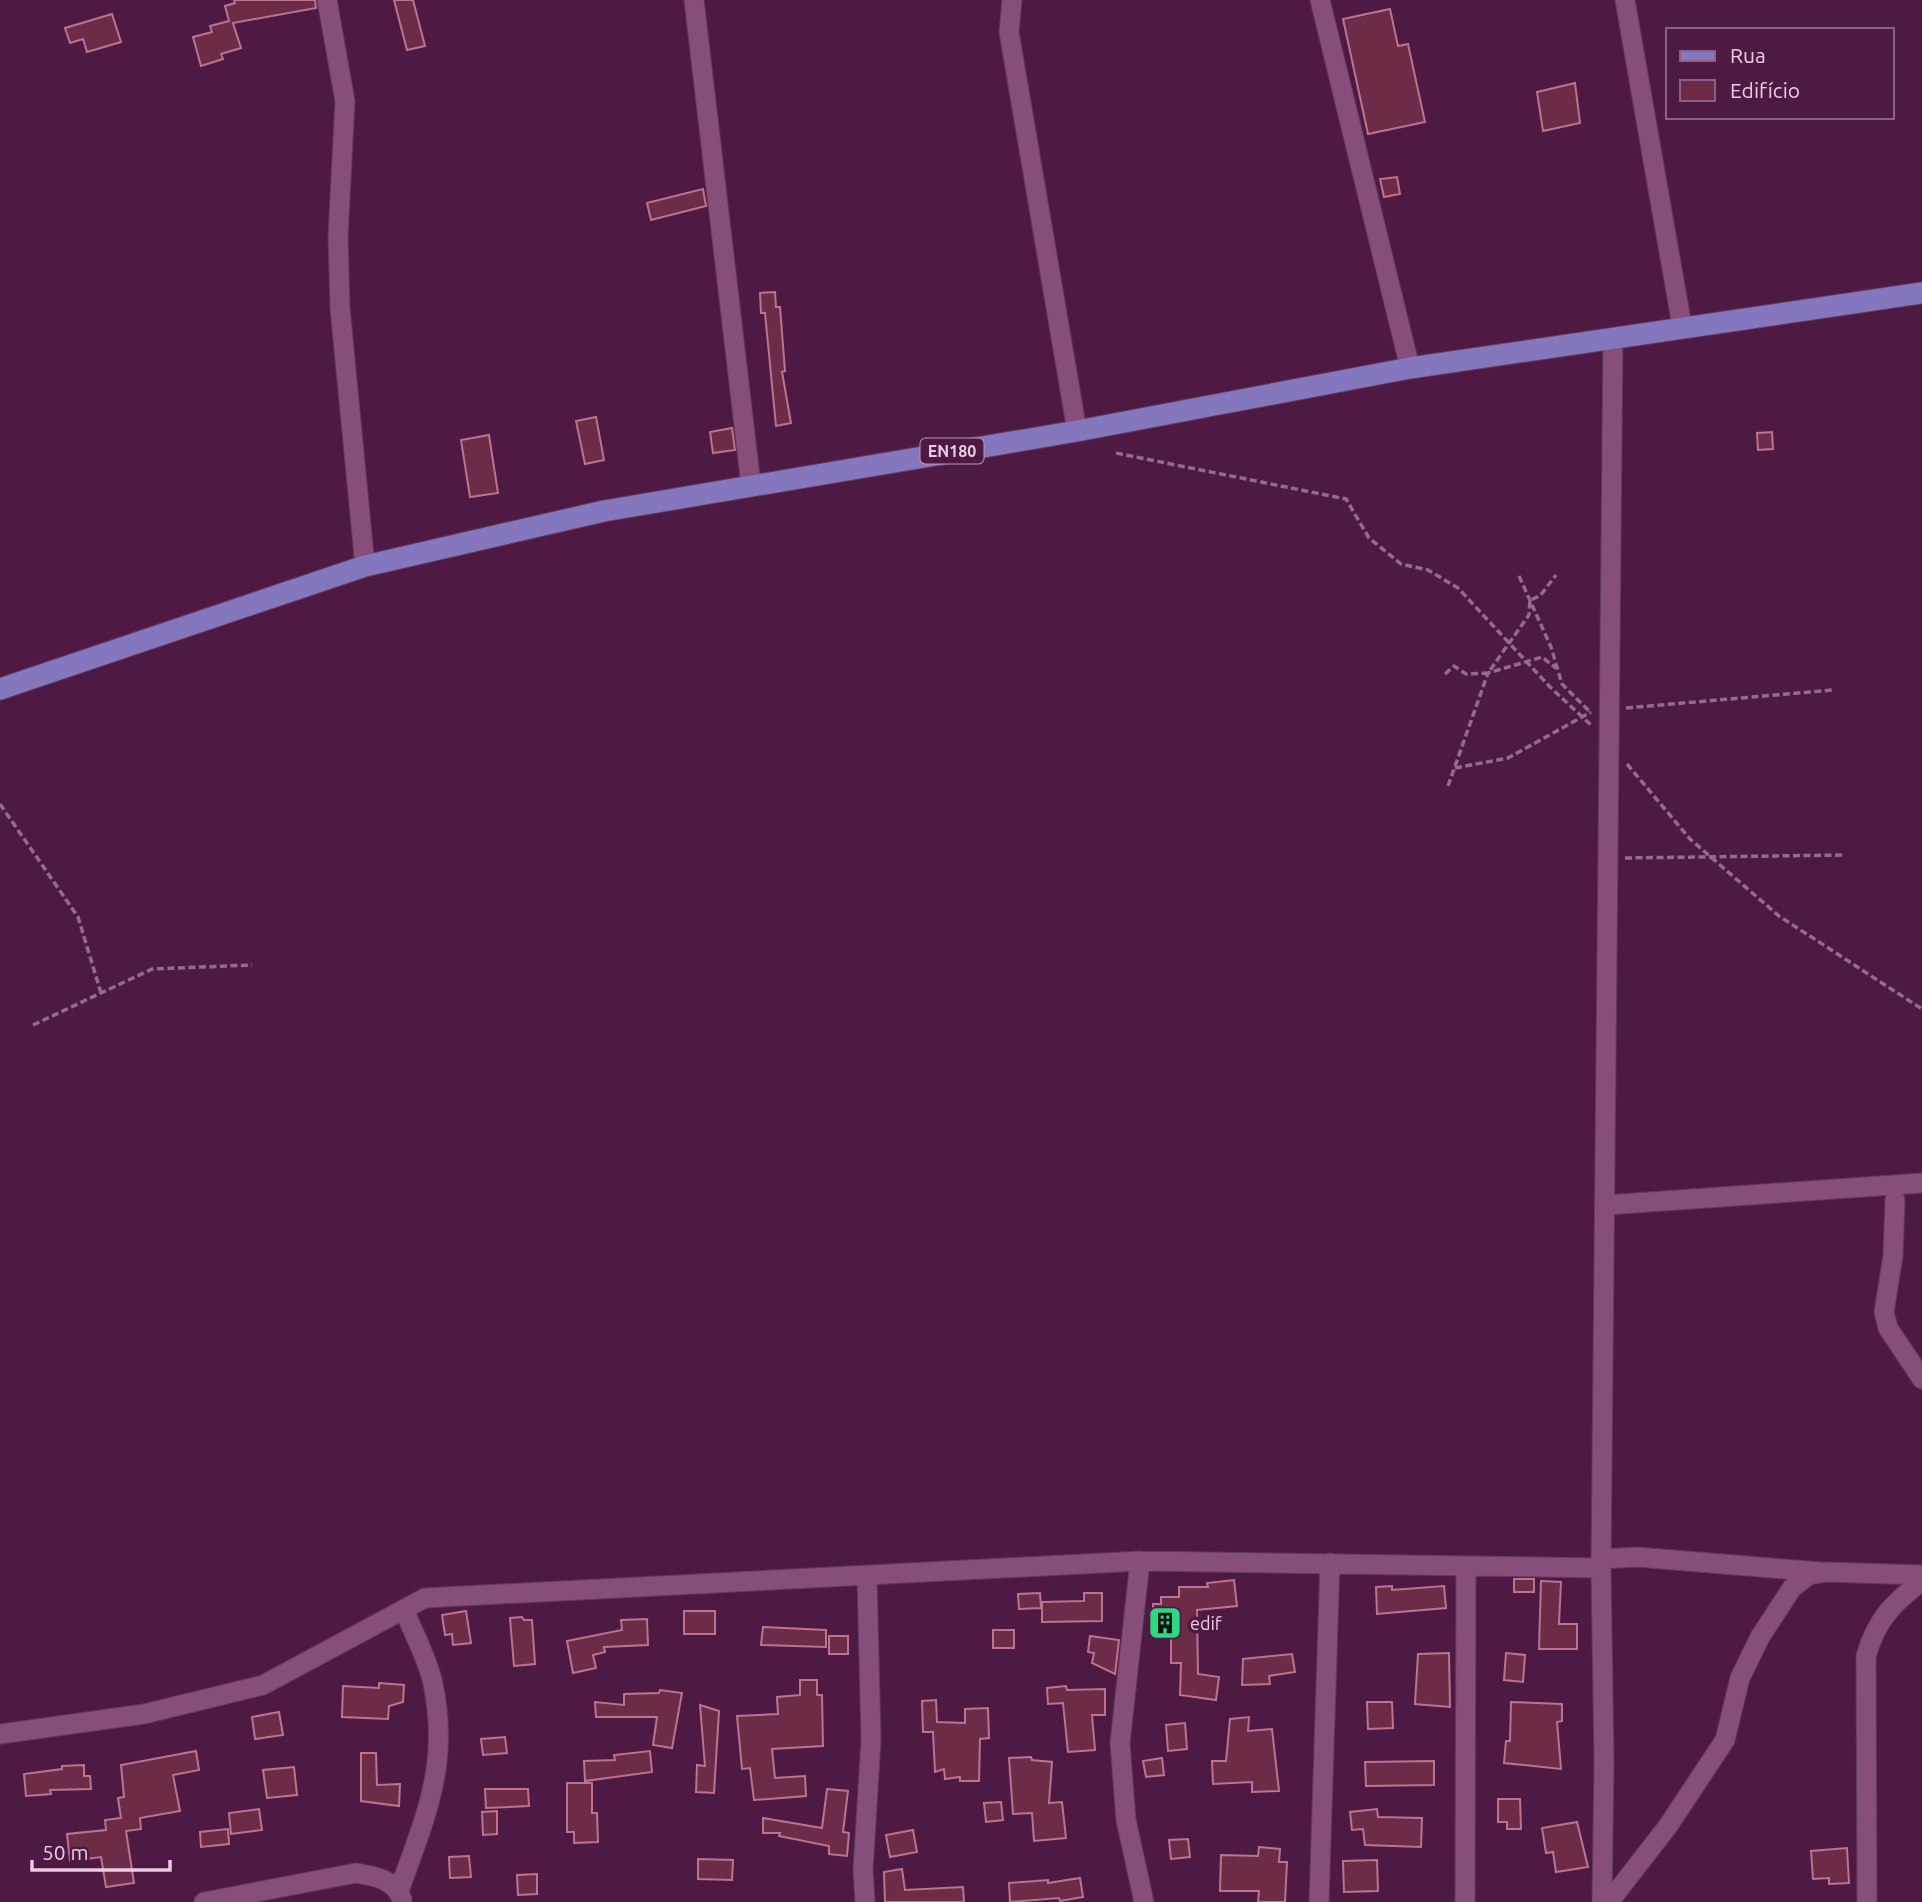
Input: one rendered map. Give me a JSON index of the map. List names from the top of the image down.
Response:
{
  "streets": {
    "main road": ["EN180"]
  },
  "places": {
    "building": ["edif"]
  },
  "legend": ["Rua", "Edifício"],
  "scale_bar": "50 m"
}
